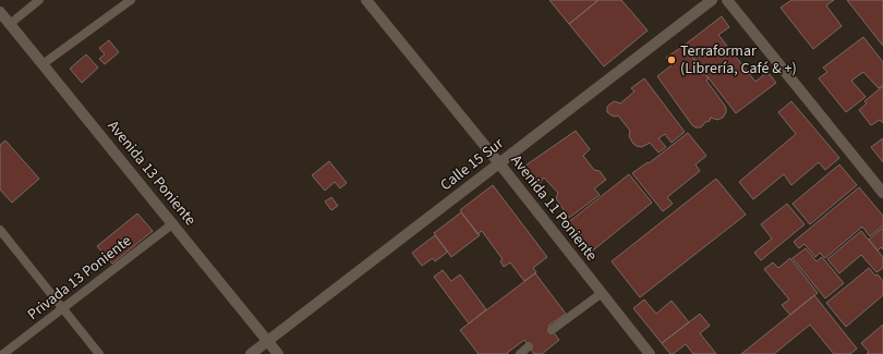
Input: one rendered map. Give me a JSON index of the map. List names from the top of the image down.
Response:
{
  "streets": {
    "street": ["Calle 15 Sur", "Avenida 13 Poniente", "Avenida 11 Poniente"],
    "lane": ["Privada 13 Poniente"]
  },
  "crossings": [
    ["Calle 15 Sur", "Avenida 13 Poniente"],
    ["Calle 15 Sur", "Avenida 11 Poniente"],
    ["Avenida 13 Poniente", "Privada 13 Poniente"]
  ],
  "places": ["Terraformar (Librería, Café & +)"]
}
